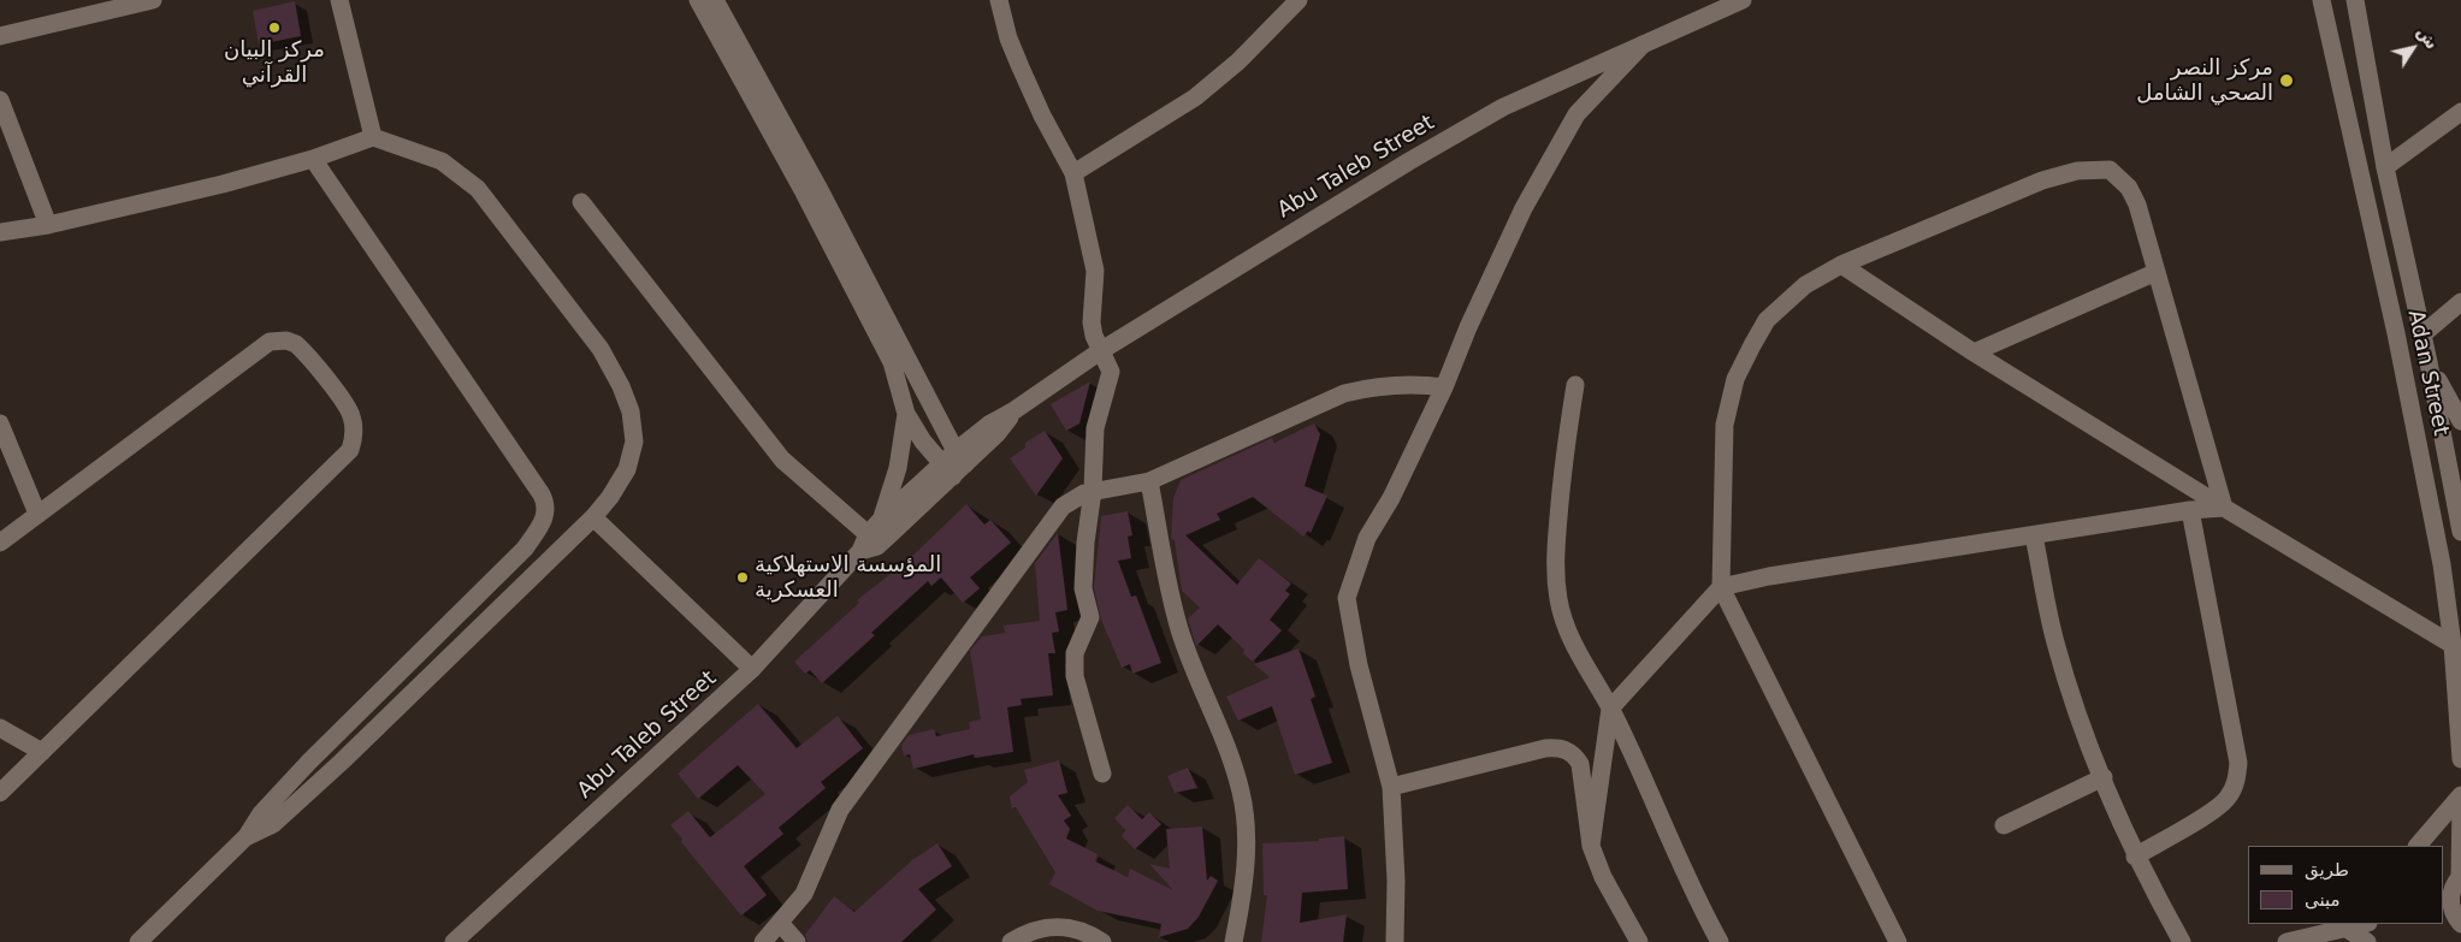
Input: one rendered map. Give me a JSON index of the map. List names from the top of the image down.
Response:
{
  "streets": {
    "street": ["Abu Taleb Street", "Adan Street"]
  },
  "places": ["مركز البيان القرآني", "مركز النصر الصحي الشامل", "المؤسسة الاستهلاكية العسكرية"],
  "legend": ["طريق", "مبنى"],
  "north": "top right"
}
